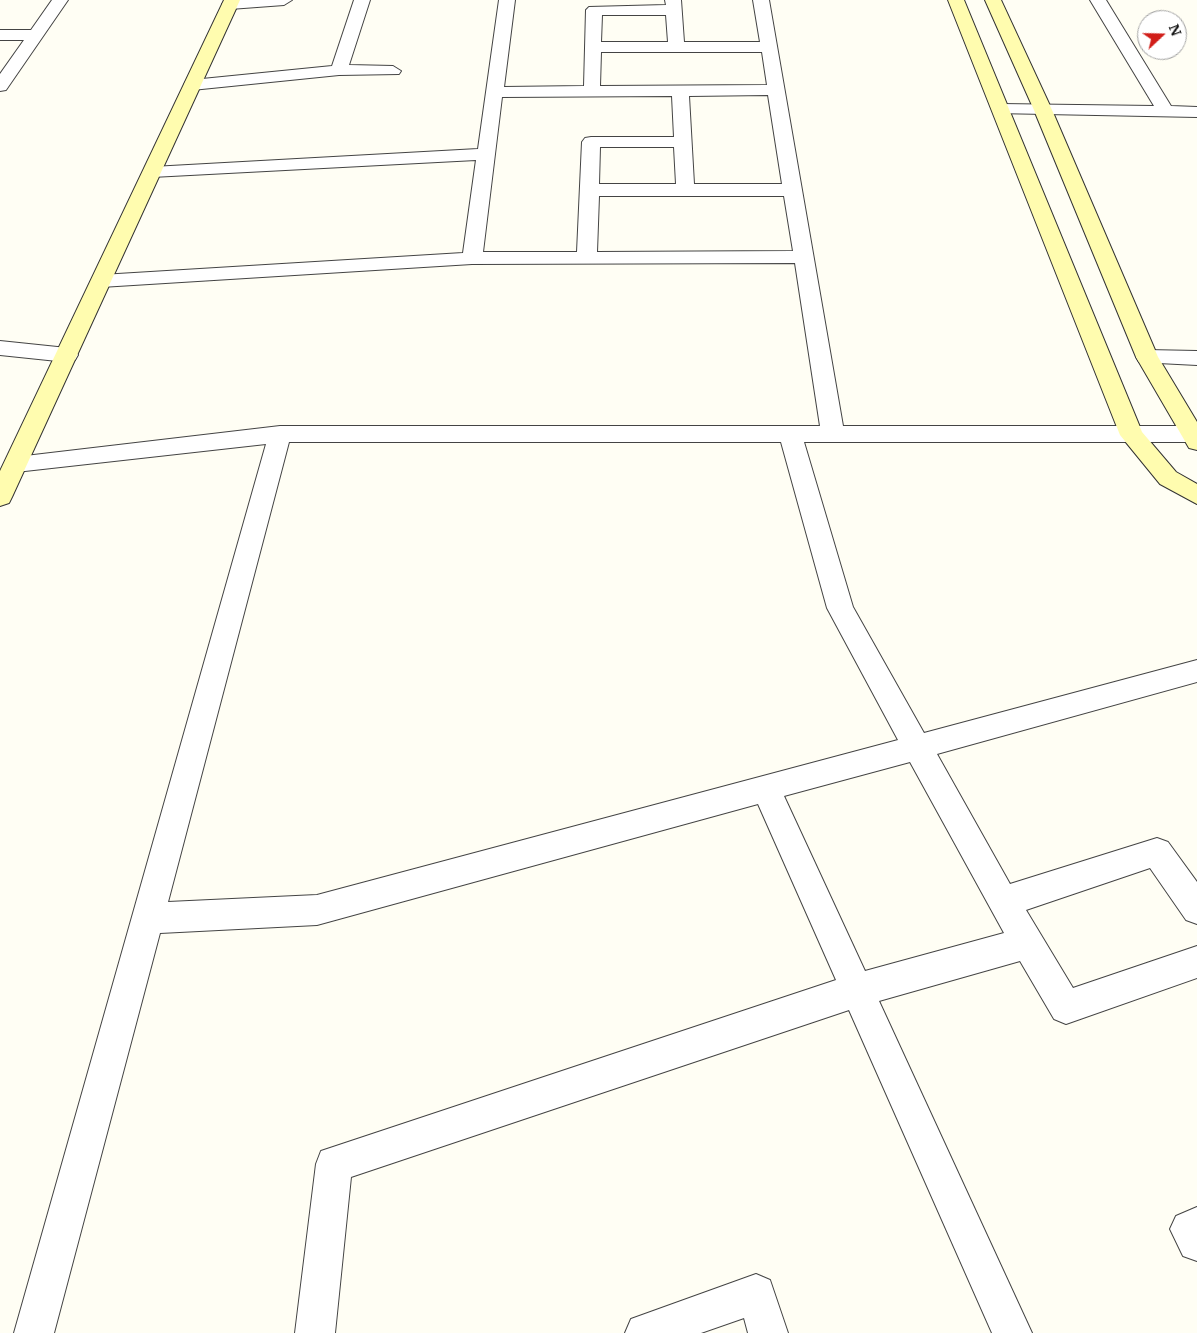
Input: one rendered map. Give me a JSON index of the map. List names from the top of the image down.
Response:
{
  "north": "right"
}
